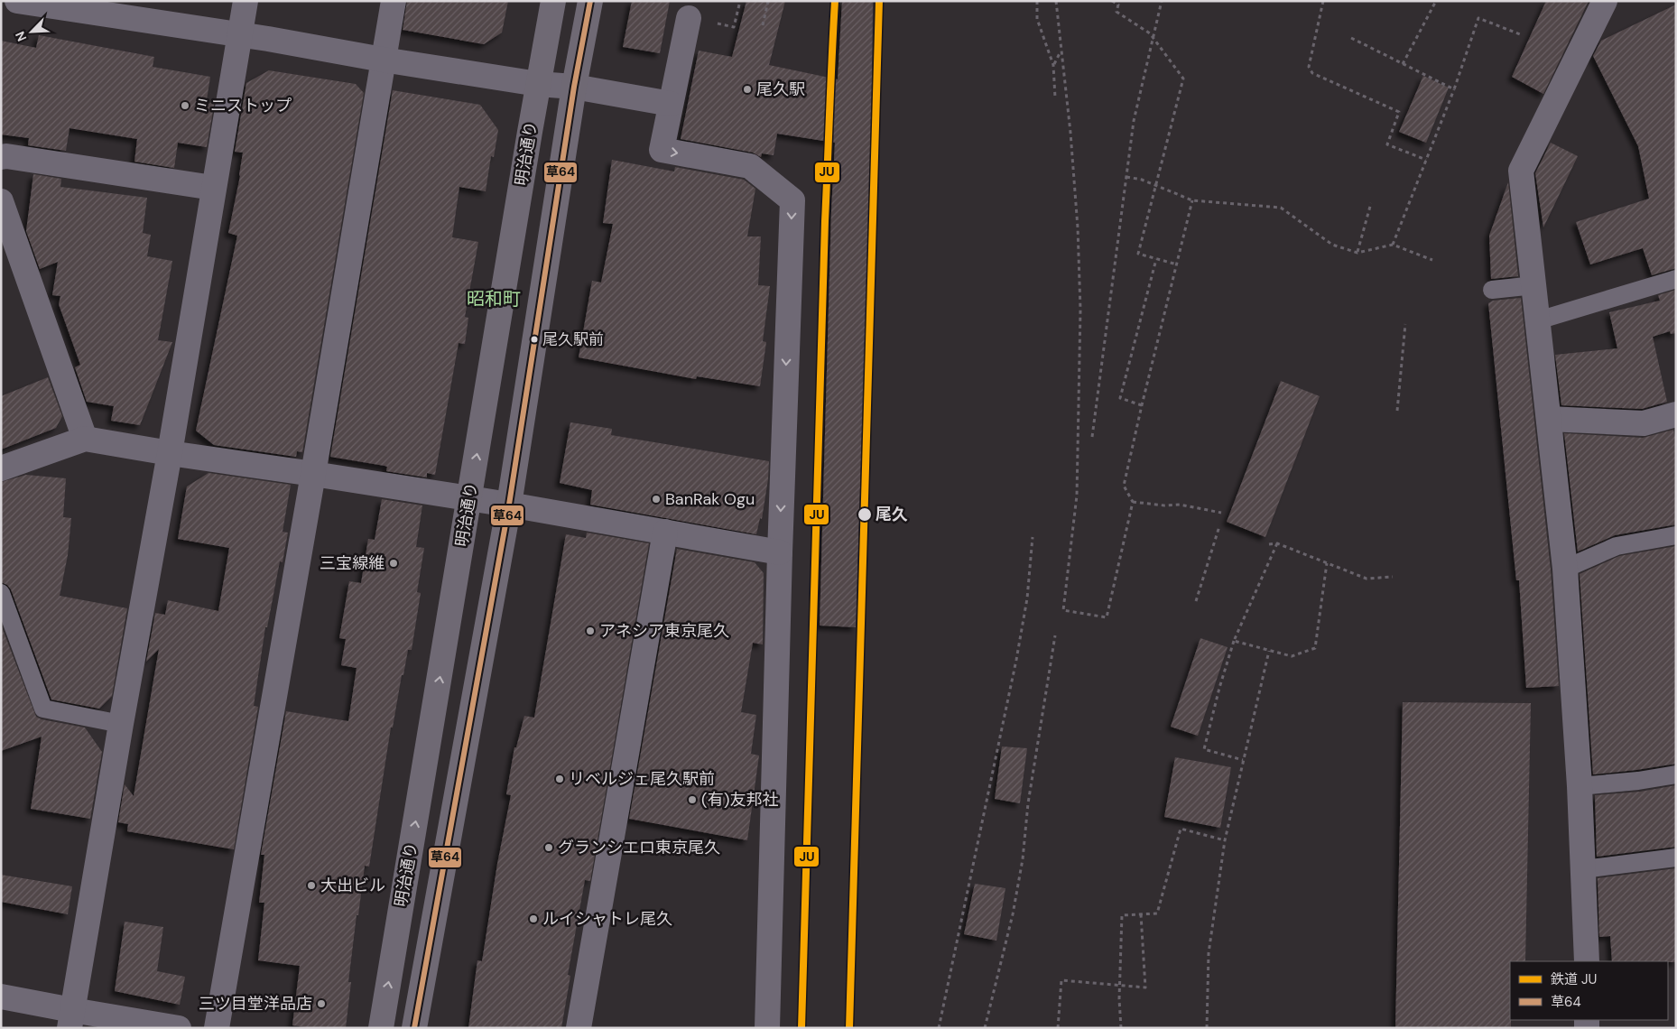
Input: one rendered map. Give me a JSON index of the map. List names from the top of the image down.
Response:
{
  "streets": {
    "main road": ["明治通り"]
  },
  "districts": ["昭和町"],
  "places": [
    "尾久駅",
    "ミニストップ",
    "尾久駅前",
    "BanRak Ogu",
    "尾久",
    "三宝線維",
    "アネシア東京尾久",
    "リベルジェ尾久駅前",
    "(有)友邦社",
    "グランシエロ東京尾久",
    "大出ビル",
    "ルイシャトレ尾久",
    "三ツ目堂洋品店"
  ],
  "lines": ["rail line JU", "transit line 草64"],
  "legend": ["鉄道 JU", "草64"],
  "north": "bottom left"
}
